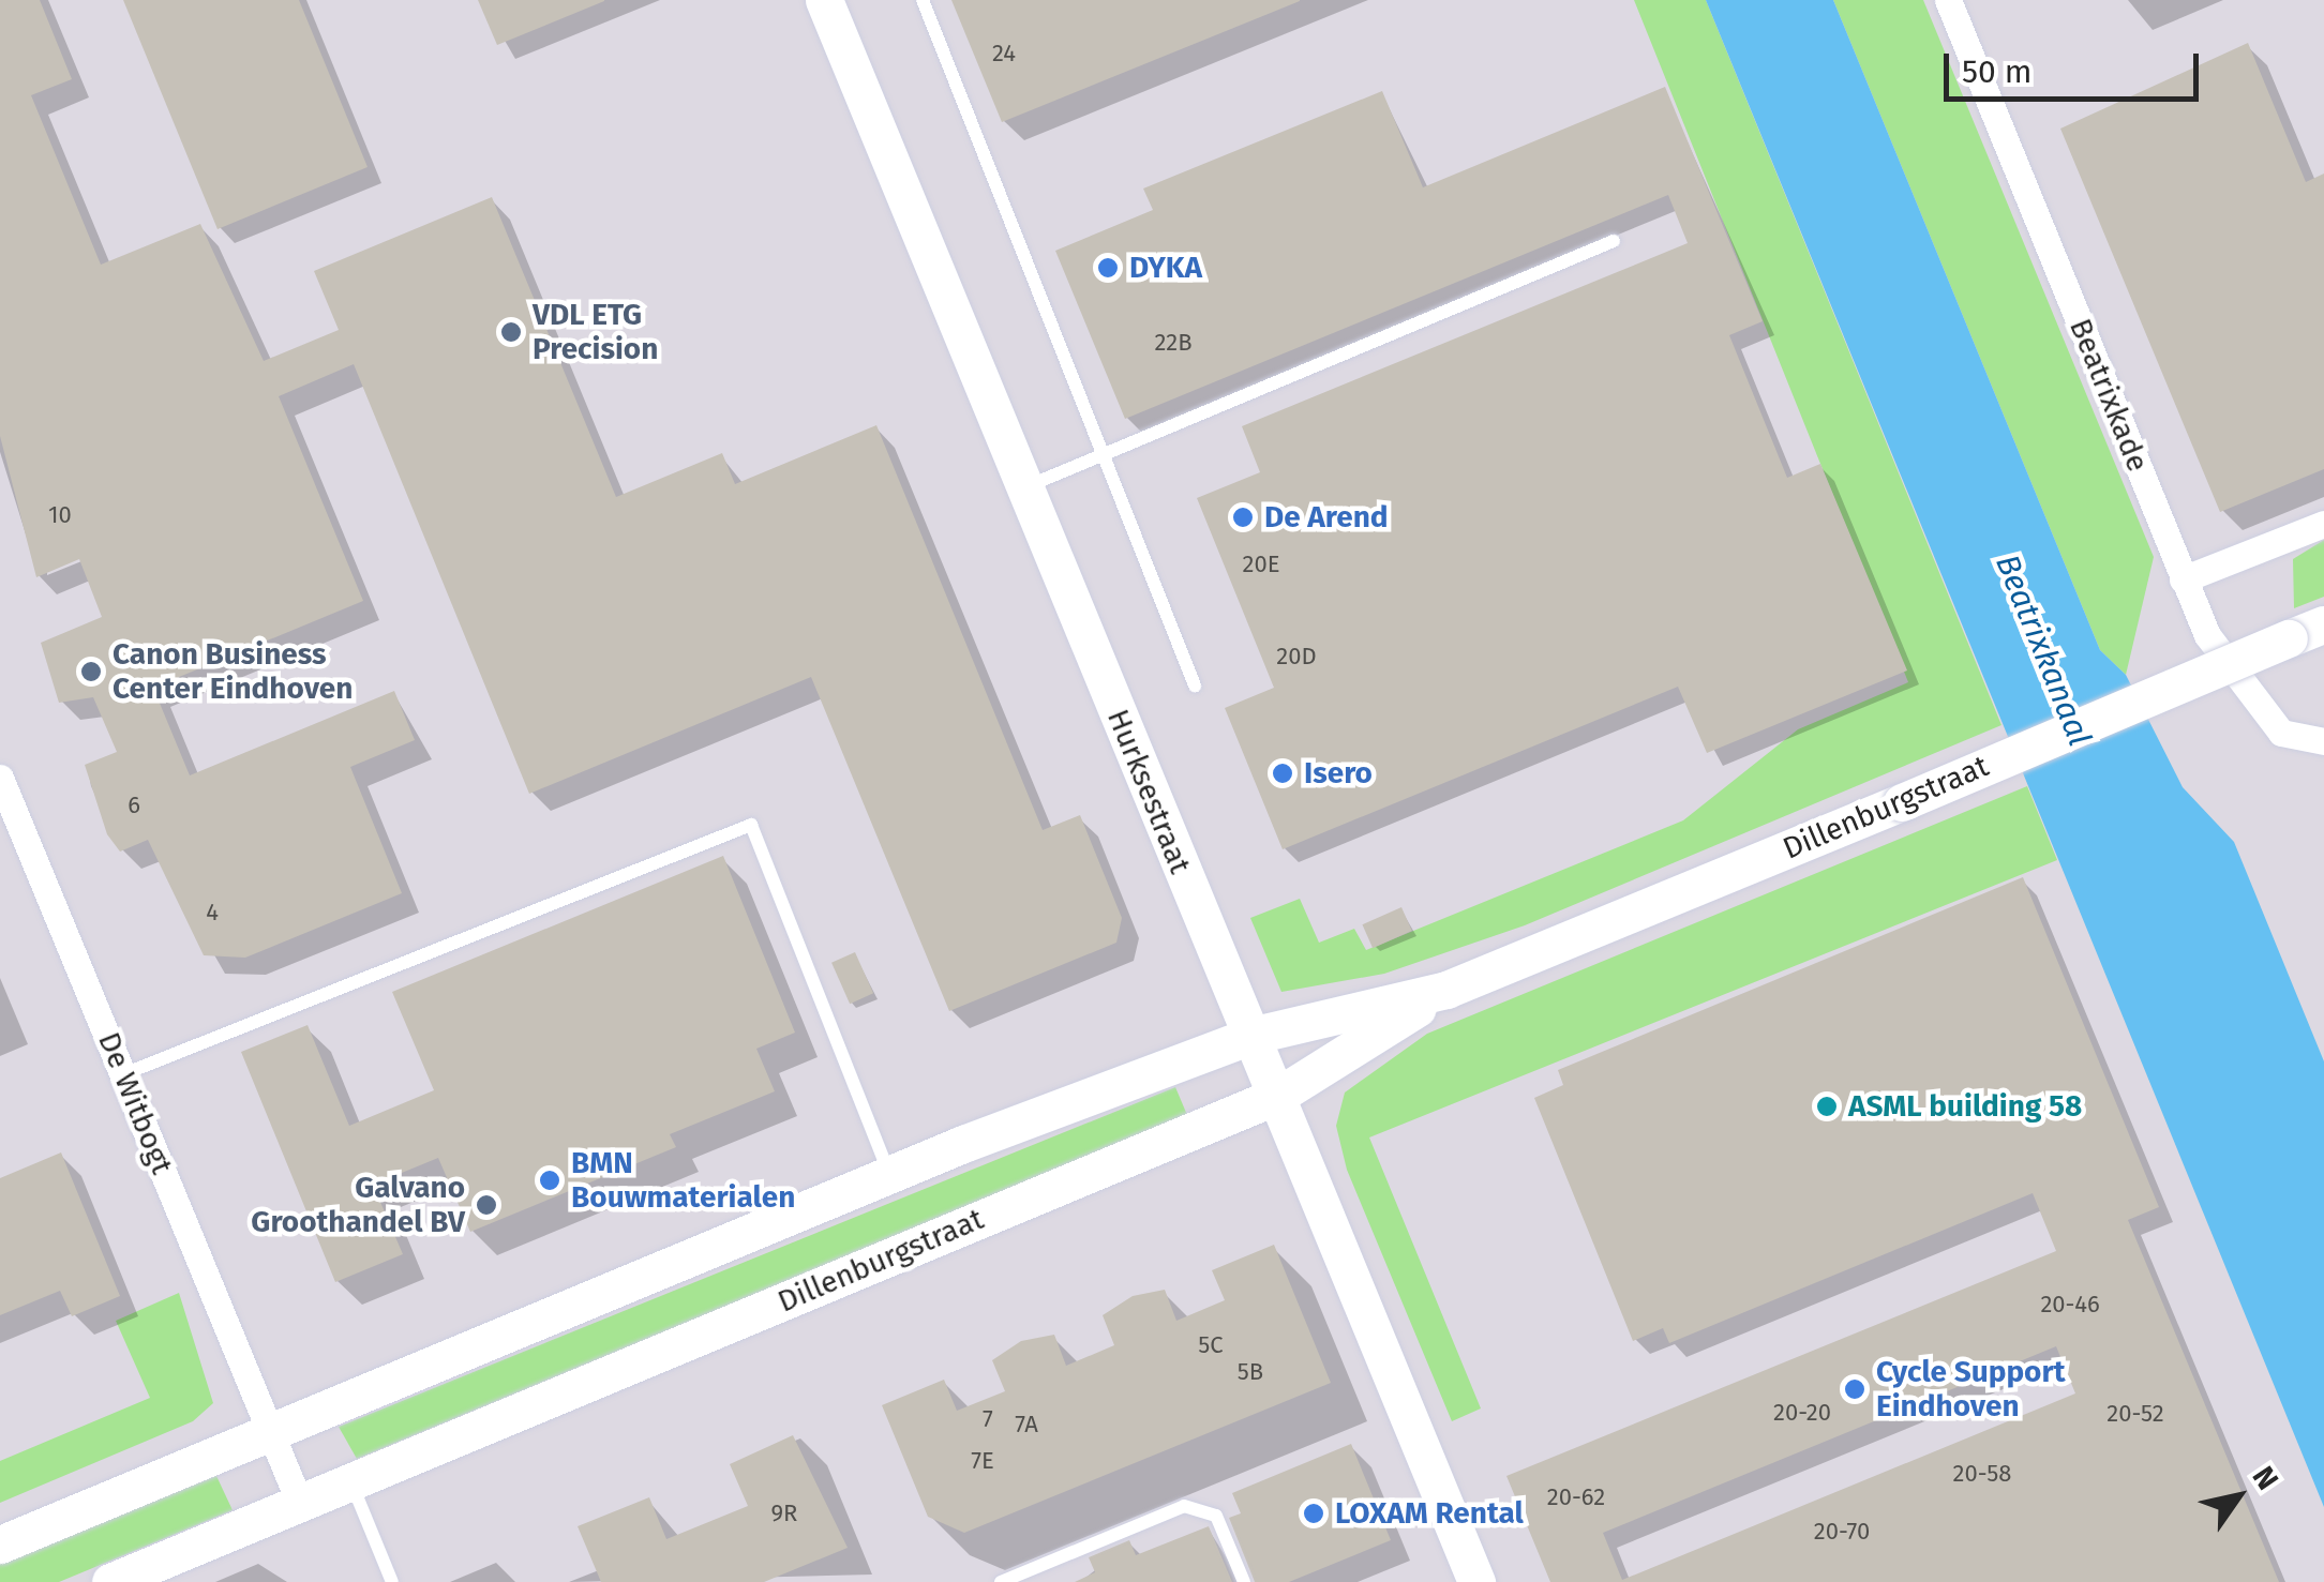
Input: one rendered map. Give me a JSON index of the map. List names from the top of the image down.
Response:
{
  "streets": {
    "street": [
      "Beatrixkade",
      "Hurksestraat",
      "Dillenburgstraat",
      "De Witbogt"
    ]
  },
  "crossings": [
    ["Hurksestraat", "Dillenburgstraat"],
    ["Dillenburgstraat", "De Witbogt"]
  ],
  "water": ["Beatrixkanaal"],
  "places": [
    "DYKA",
    "VDL ETG Precision",
    "De Arend",
    "Canon Business Center Eindhoven",
    "Isero",
    "ASML building 58",
    "BMN Bouwmaterialen",
    "Galvano Groothandel BV",
    "Cycle Support Eindhoven",
    "LOXAM Rental"
  ],
  "house_numbers": [
    "24",
    "22B",
    "10",
    "20E",
    "20D",
    "6",
    "4",
    "20-46",
    "5C",
    "5B",
    "20-20",
    "20-52",
    "7",
    "7A",
    "7E",
    "20-58",
    "20-62",
    "9R",
    "20-70"
  ],
  "scale_bar": "50 m",
  "north": "top right"
}
